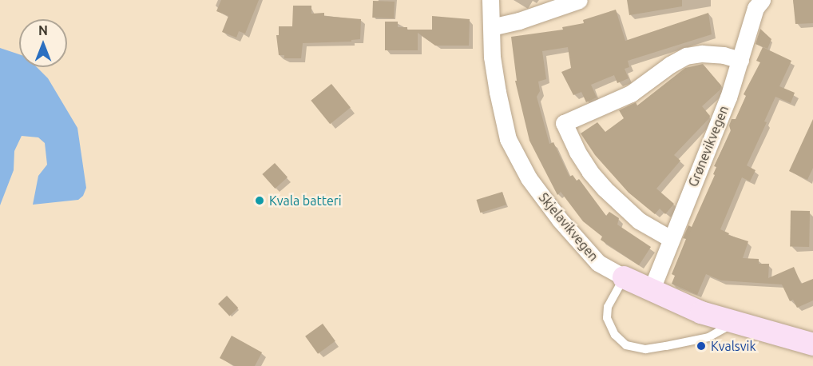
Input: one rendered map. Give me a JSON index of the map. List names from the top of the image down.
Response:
{
  "streets": {
    "main road": ["Skjelavikvegen"],
    "street": ["Grønevikvegen"]
  },
  "crossings": [
    ["Grønevikvegen", "Skjelavikvegen"]
  ],
  "places": ["Kvala batteri", "Kvalsvik"],
  "north": "top"
}
